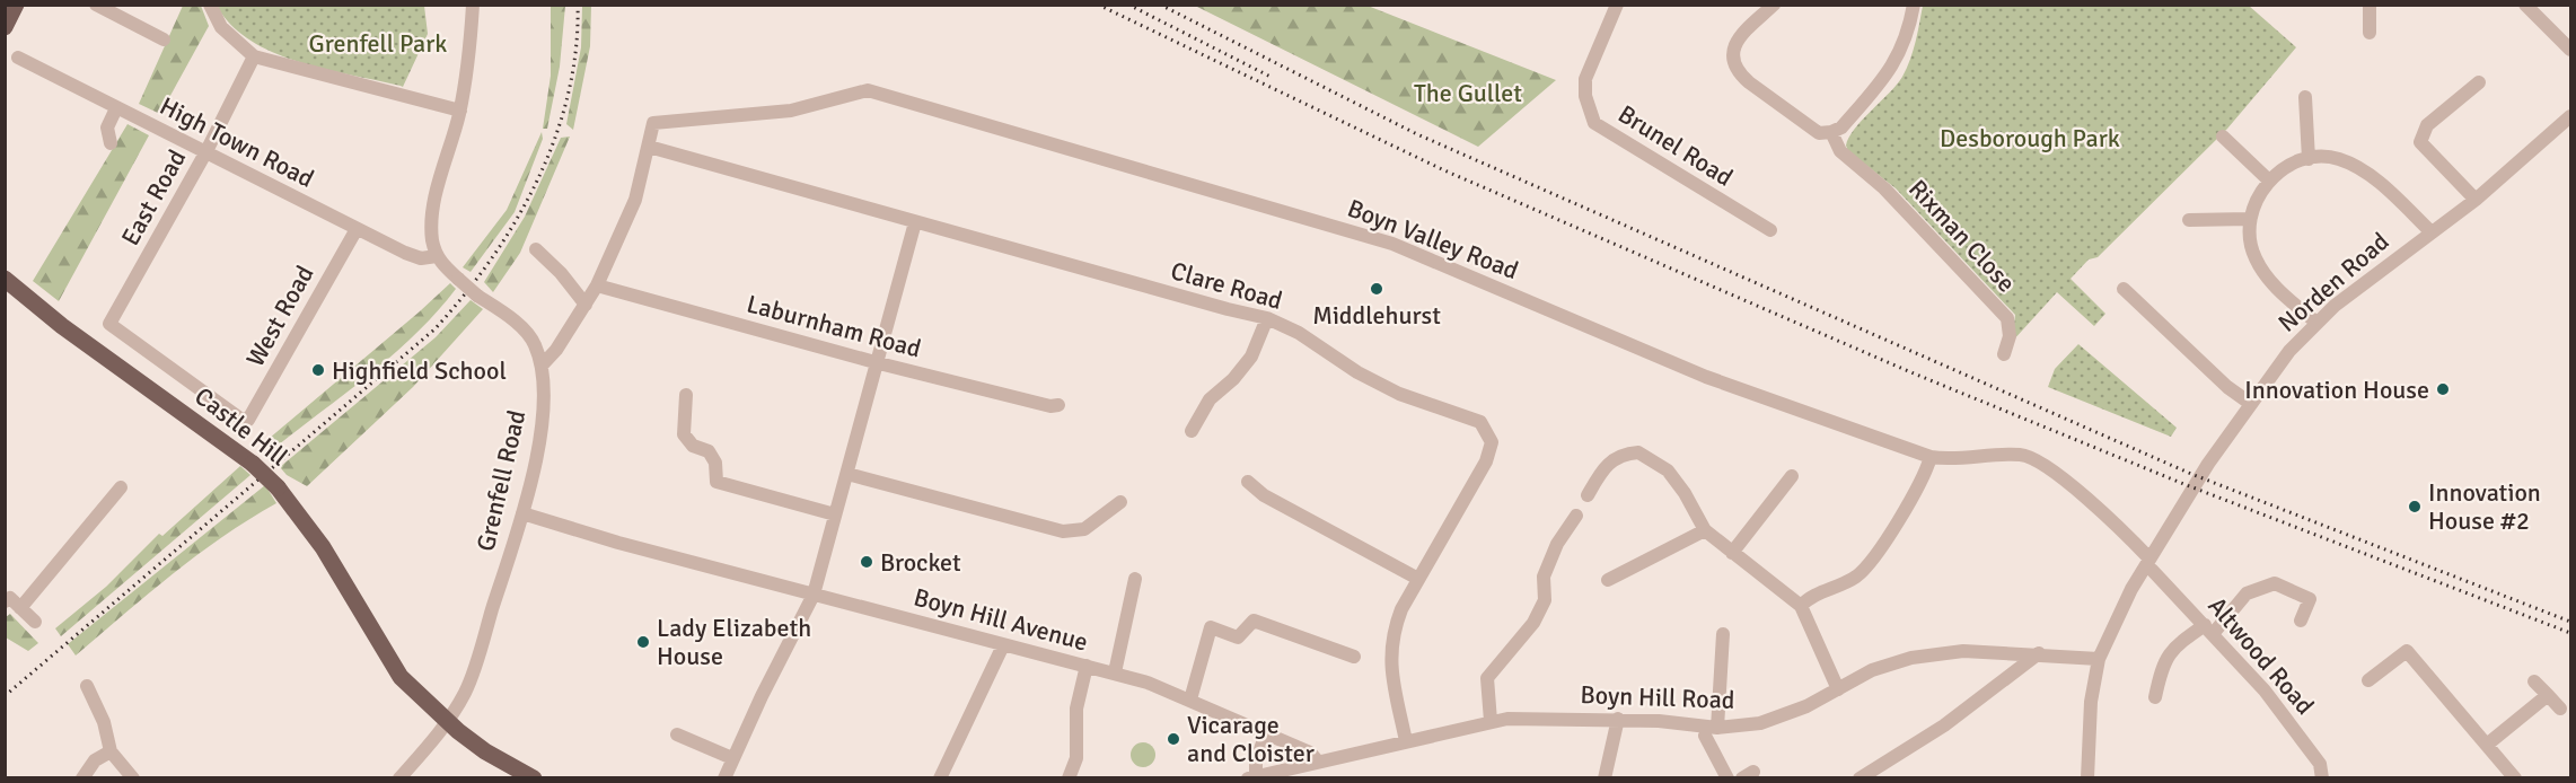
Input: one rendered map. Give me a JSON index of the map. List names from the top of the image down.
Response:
{
  "streets": {
    "main road": ["Castle Hill"],
    "street": [
      "High Town Road",
      "Brunel Road",
      "East Road",
      "Rixman Close",
      "Boyn Valley Road",
      "Norden Road",
      "Clare Road",
      "West Road",
      "Laburnham Road",
      "Grenfell Road",
      "Boyn Hill Avenue",
      "Altwood Road",
      "Boyn Hill Road"
    ]
  },
  "crossings": [
    ["High Town Road", "East Road"],
    ["High Town Road", "West Road"],
    ["High Town Road", "Grenfell Road"],
    ["East Road", "West Road"],
    ["Boyn Valley Road", "Norden Road"],
    ["Boyn Valley Road", "Clare Road"],
    ["Boyn Valley Road", "Altwood Road"],
    ["Norden Road", "Altwood Road"],
    ["Norden Road", "Boyn Hill Road"],
    ["Clare Road", "Boyn Hill Road"],
    ["Castle Hill", "Grenfell Road"],
    ["Grenfell Road", "Boyn Hill Avenue"],
    ["Boyn Hill Avenue", "Boyn Hill Road"]
  ],
  "parks": ["Grenfell Park", "The Gullet", "Desborough Park"],
  "places": [
    "Middlehurst",
    "Highfield School",
    "Innovation House",
    "Innovation House #2",
    "Brocket",
    "Lady Elizabeth House",
    "Vicarage and Cloister"
  ]
}
